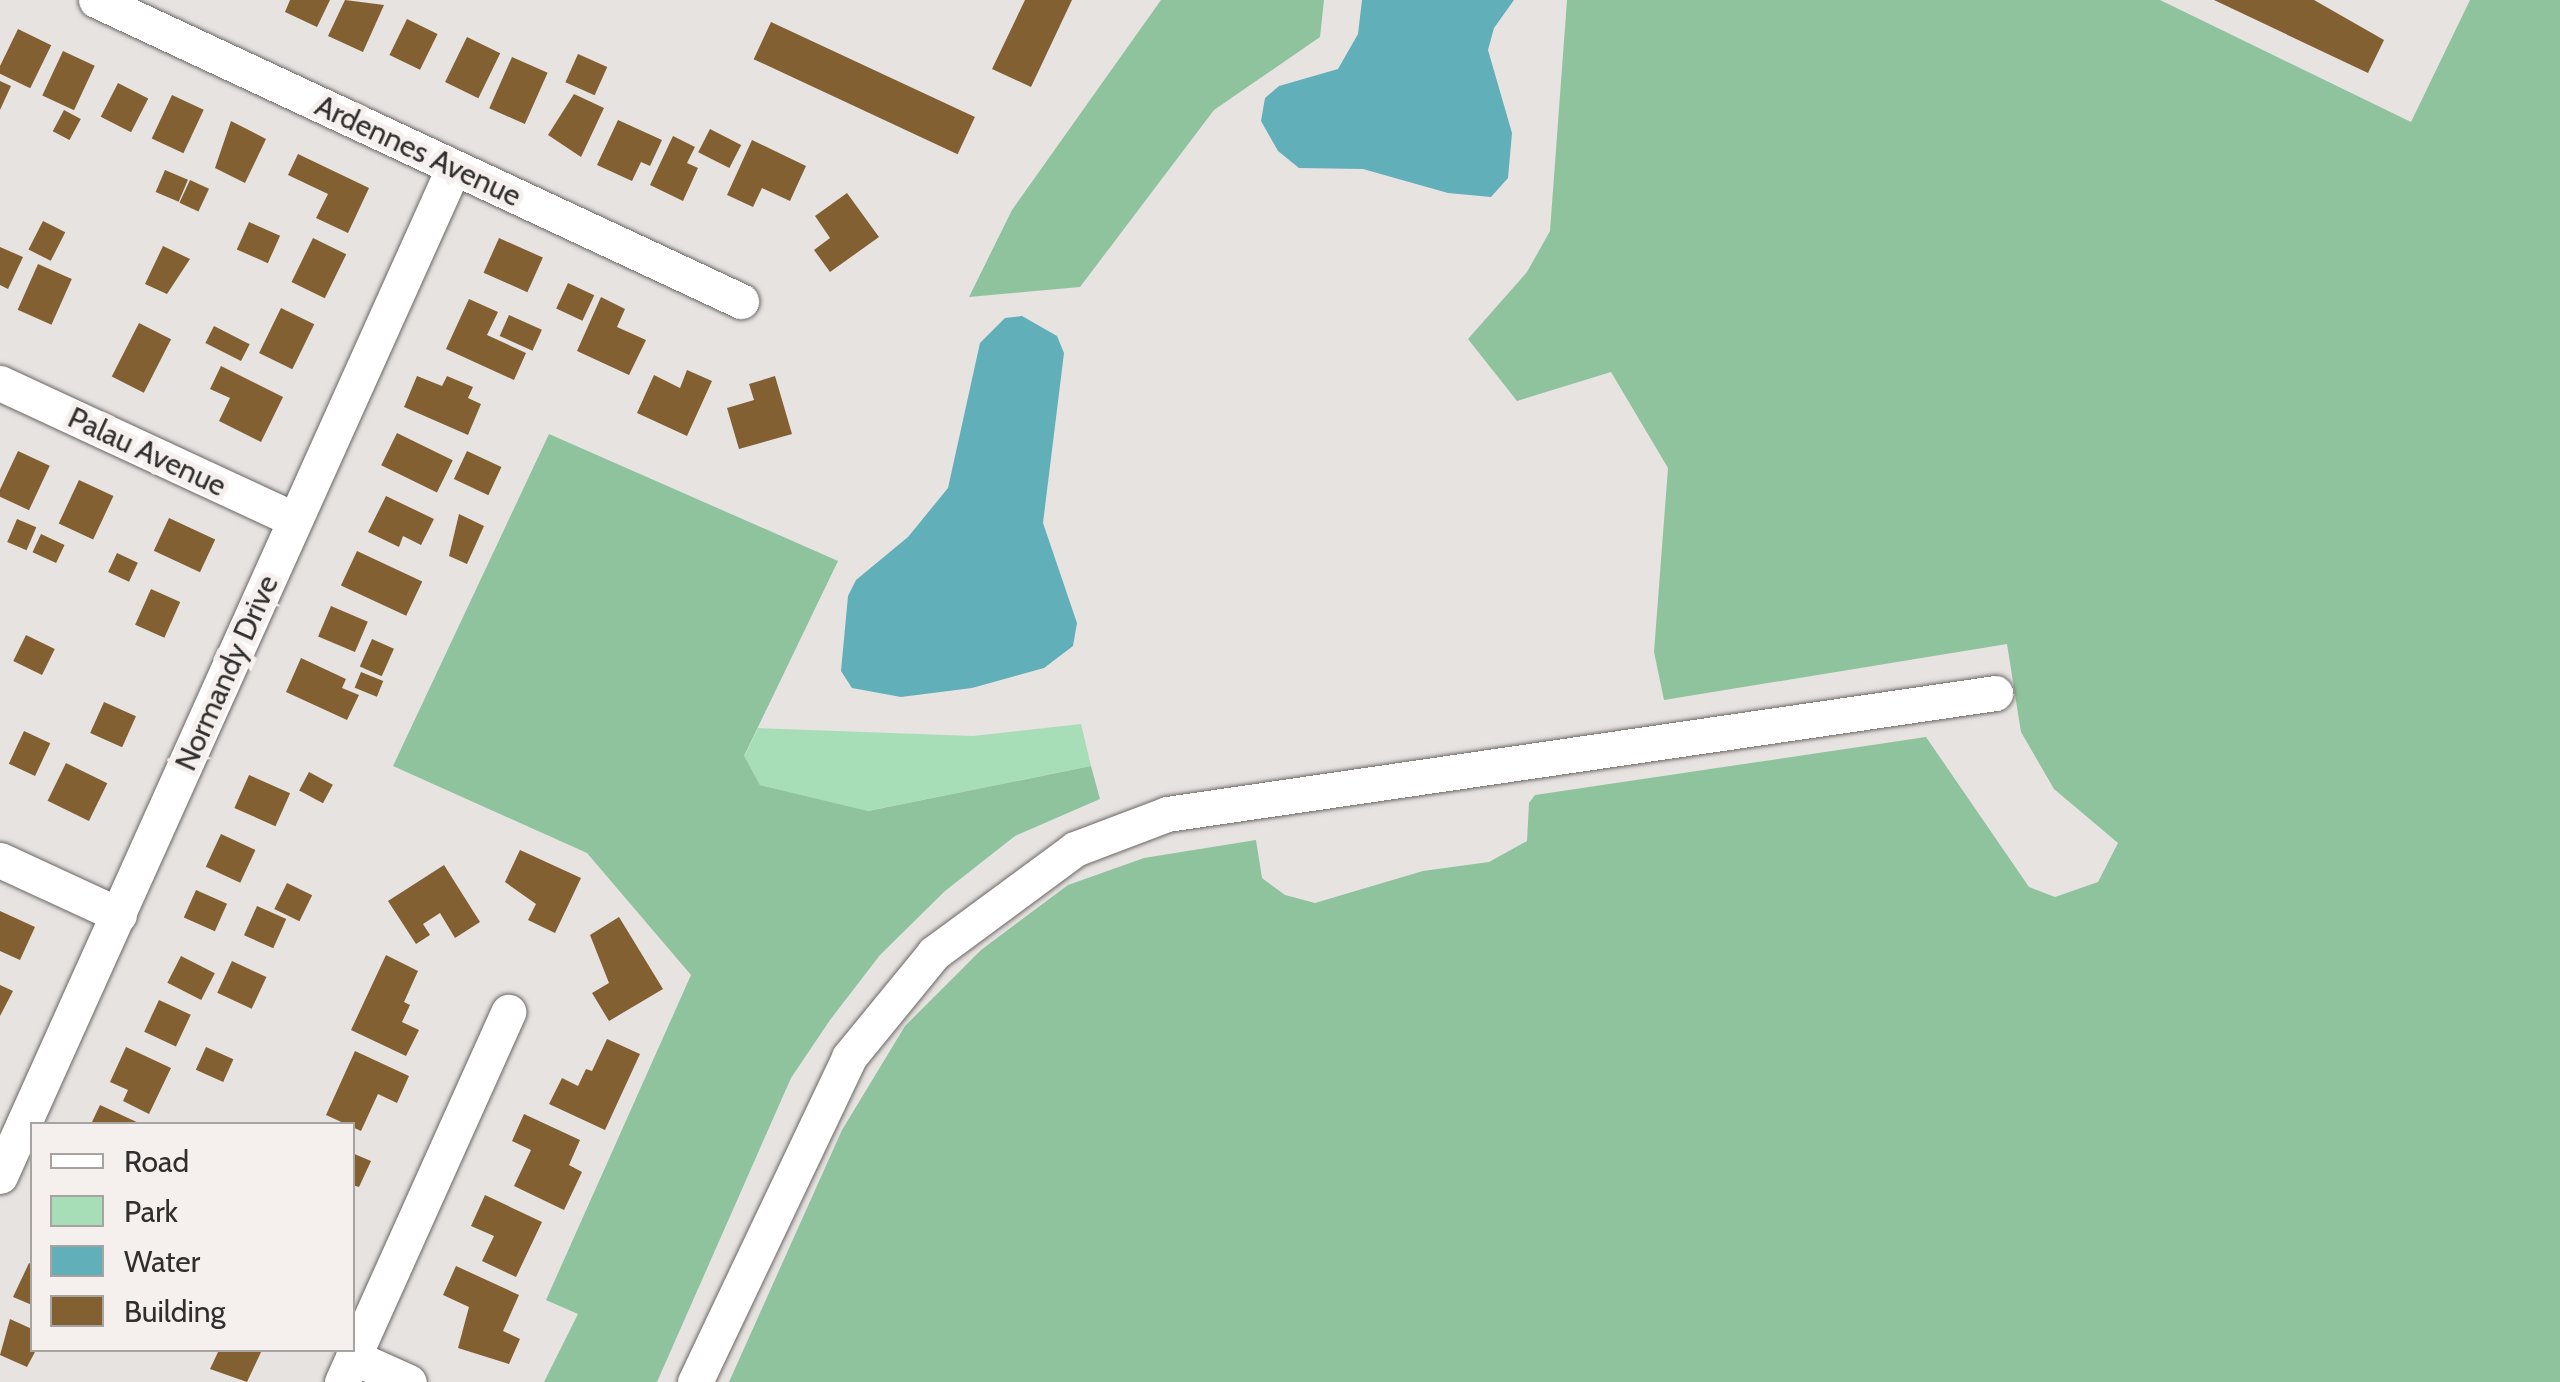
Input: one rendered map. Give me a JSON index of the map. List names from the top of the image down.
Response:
{
  "streets": {
    "street": ["Ardennes Avenue", "Palau Avenue", "Normandy Drive"]
  },
  "crossings": [
    ["Ardennes Avenue", "Normandy Drive"],
    ["Palau Avenue", "Normandy Drive"]
  ],
  "legend": [
    "Road",
    "Park",
    "Water",
    "Building"
  ]
}
